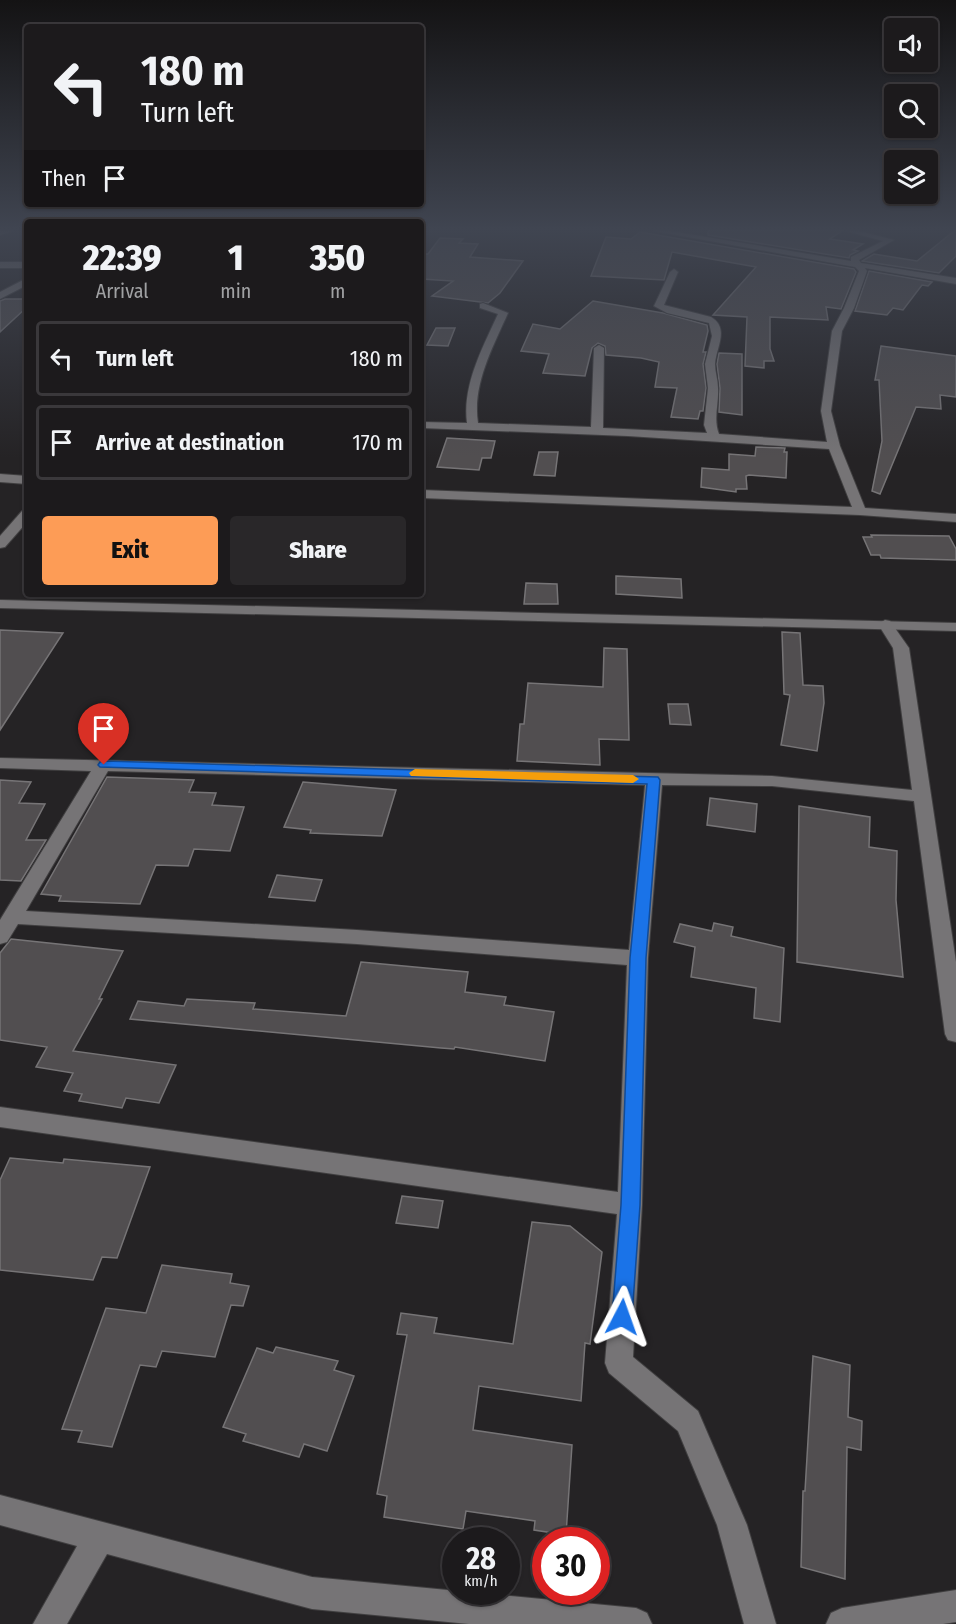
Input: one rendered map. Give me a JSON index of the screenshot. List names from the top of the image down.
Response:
{
  "page": {
    "turn": ["180 m", "Turn left"],
    "then": "Then",
    "eta": [
      "22:39",
      "Arrival",
      "1",
      "min",
      "350",
      "m"
    ],
    "list": [
      {
        "name": "Turn left",
        "value": "180 m"
      },
      {
        "name": "Arrive at destination",
        "value": "170 m"
      }
    ],
    "buttons": ["Exit", "Share"],
    "speed": "28 km/h",
    "limit": "30"
  }
}
